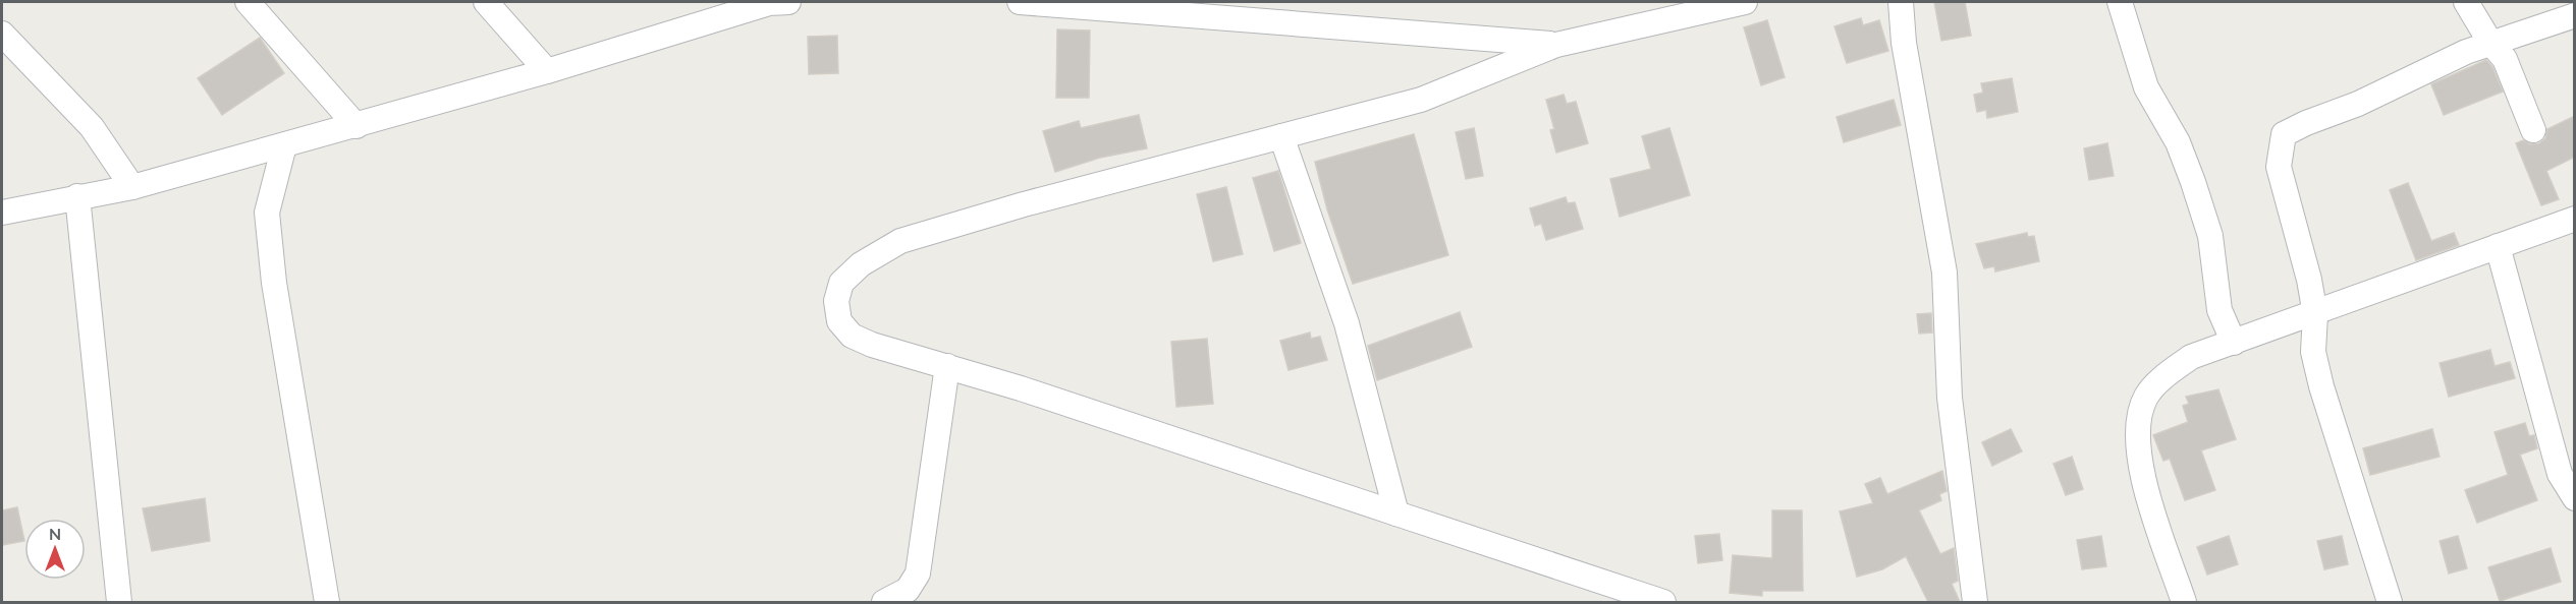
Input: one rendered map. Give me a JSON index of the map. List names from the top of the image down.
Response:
{
  "north": "top"
}
